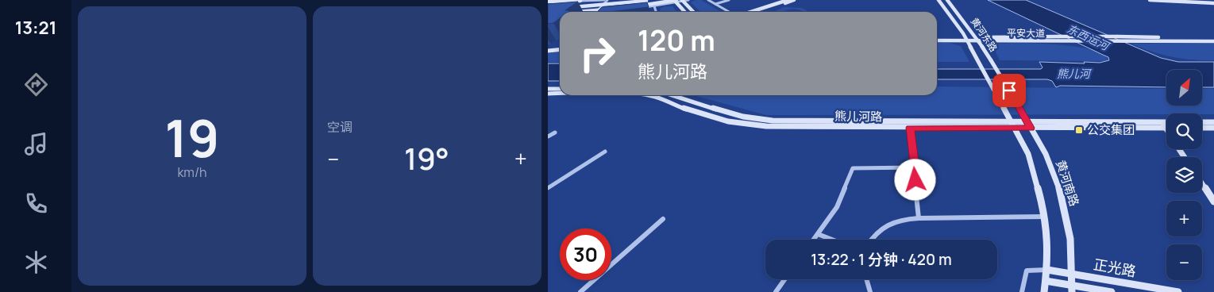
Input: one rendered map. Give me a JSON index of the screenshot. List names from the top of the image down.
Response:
{
  "streets": {
    "main road": [
      "平安大道",
      "黄河东路",
      "熊儿河路",
      "黄河南路",
      "正光路"
    ]
  },
  "crossings": [
    ["平安大道", "黄河东路"],
    ["黄河东路", "熊儿河路"],
    ["黄河东路", "黄河南路"],
    ["熊儿河路", "黄河南路"],
    ["黄河南路", "正光路"]
  ],
  "water": ["东西运河", "熊儿河"],
  "places": {
    "transit": ["公交集团"]
  },
  "north": "top right",
  "page": {
    "tabs": "13:21",
    "tile": [
      ["19", "km/h"],
      "空调"
    ],
    "turn": ["120 m", "熊儿河路"],
    "map_buttons": ["+", "−"],
    "heat": ["−", "19°", "+"],
    "limit": "30",
    "trip": "13:22 · 1 分钟 · 420 m"
  }
}
